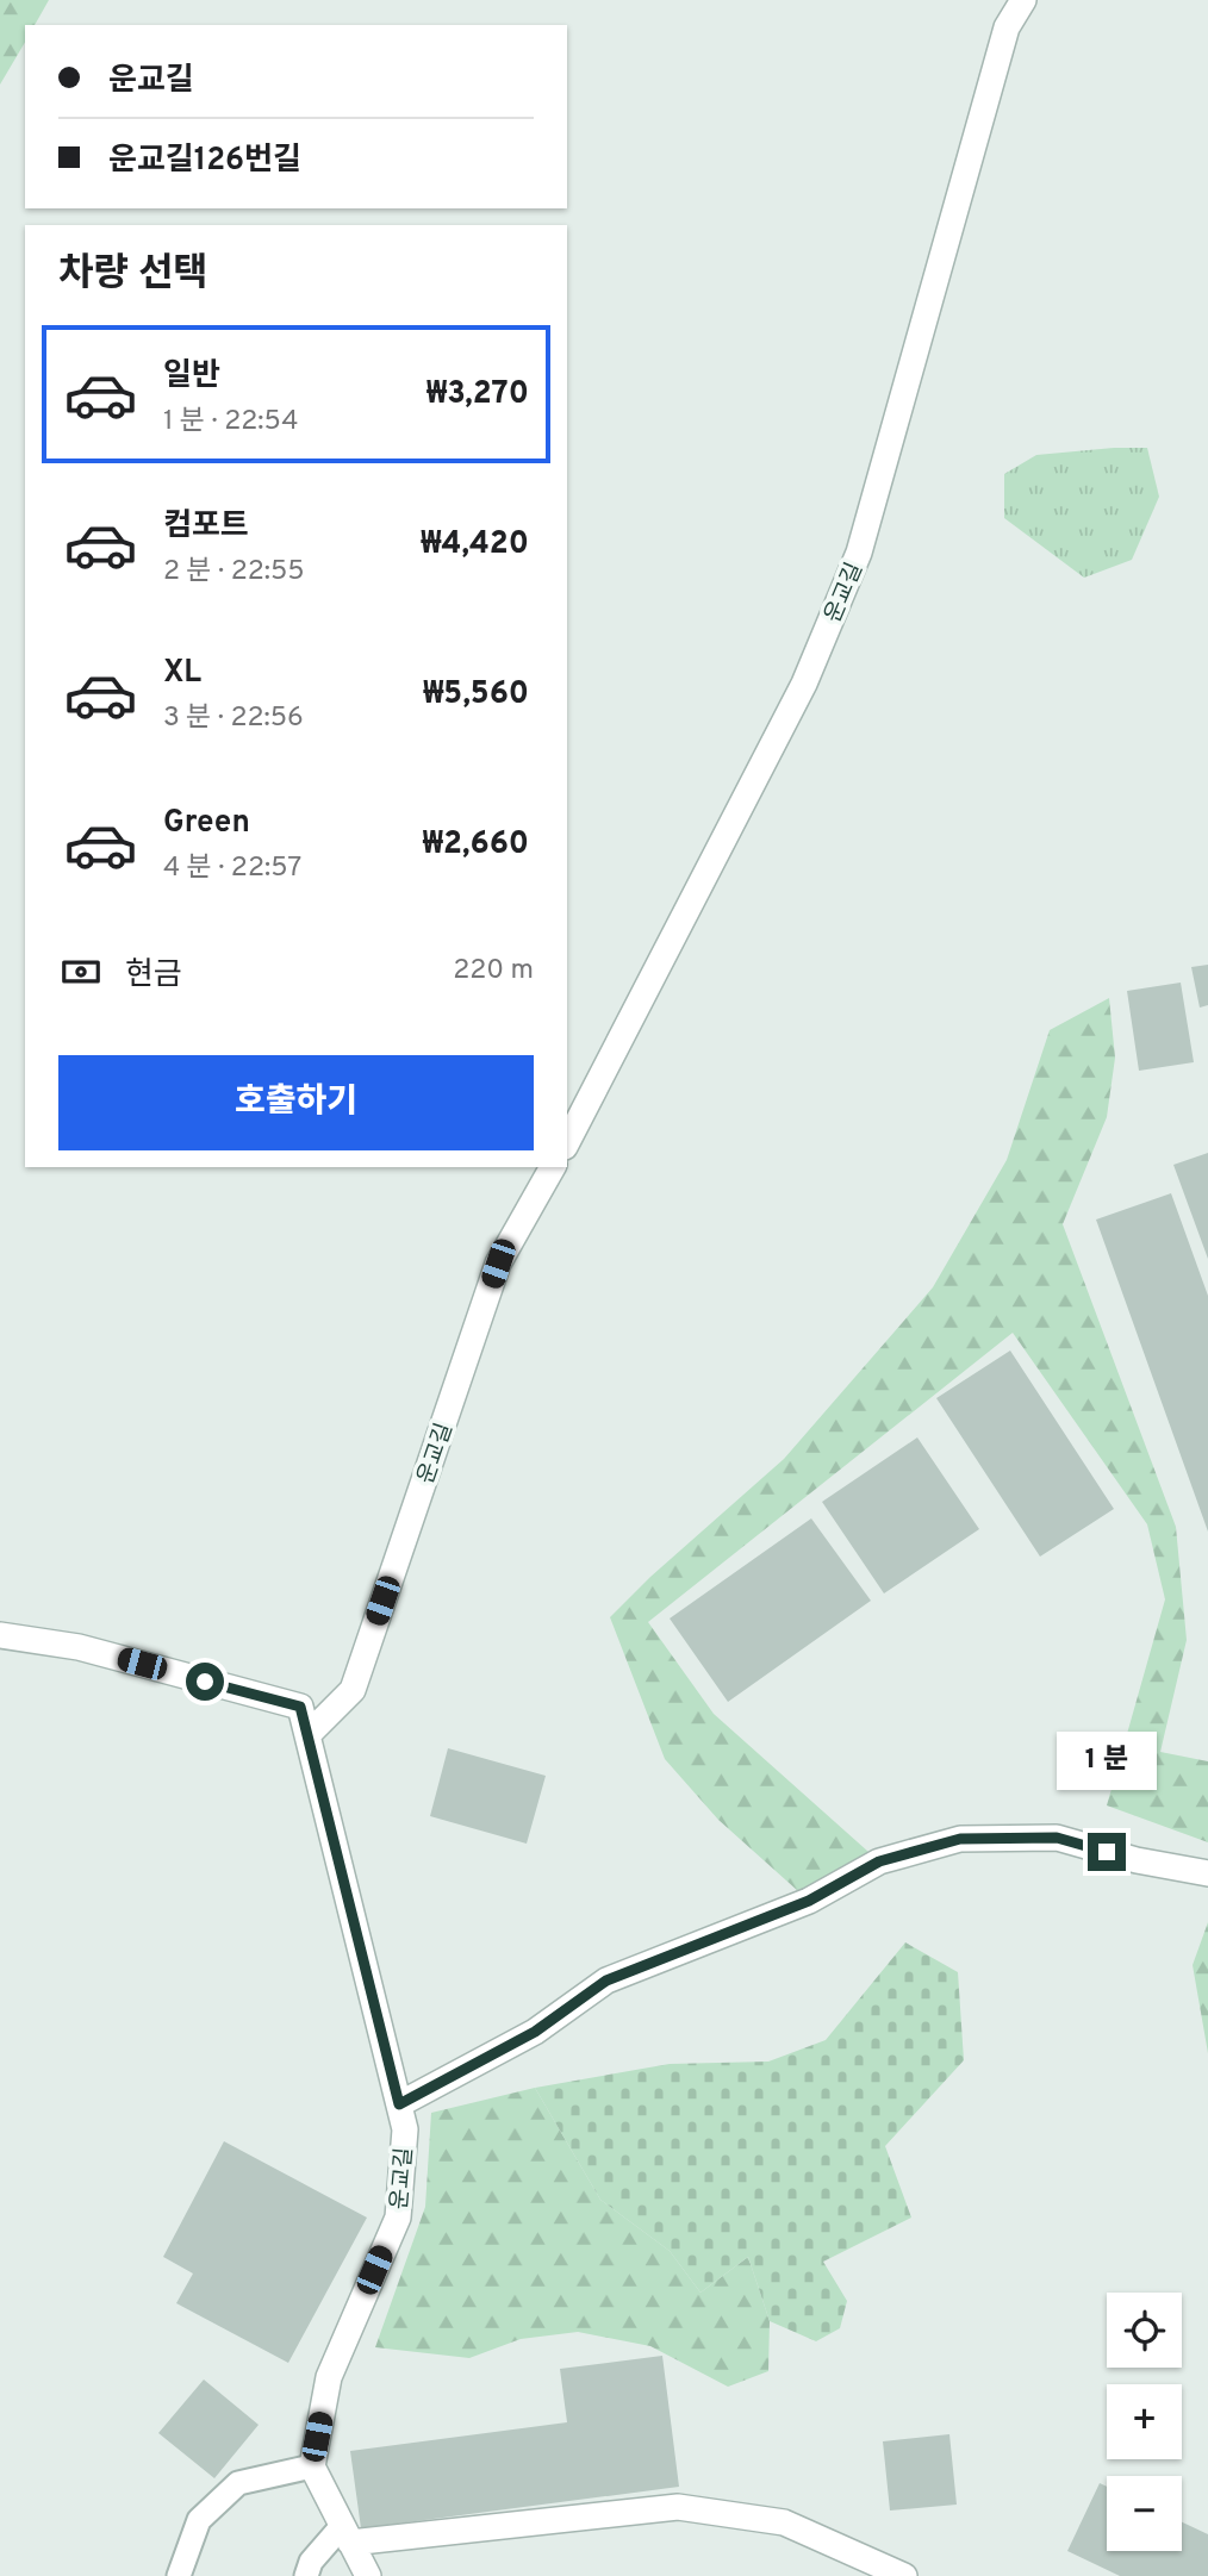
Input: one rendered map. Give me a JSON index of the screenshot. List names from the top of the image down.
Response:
{
  "streets": {
    "street": ["운교길"]
  },
  "page": {
    "banner": ["운교길", "운교길126번길"],
    "heading": "차량 선택",
    "list": [
      {
        "name": "일반",
        "note": "1 분 · 22:54",
        "value": "₩3,270"
      },
      {
        "name": "컴포트",
        "note": "2 분 · 22:55",
        "value": "₩4,420"
      },
      {
        "name": "XL",
        "note": "3 분 · 22:56",
        "value": "₩5,560"
      },
      {
        "name": "Green",
        "note": "4 분 · 22:57",
        "value": "₩2,660"
      }
    ],
    "pay": ["현금", "220 m"],
    "buttons": "호출하기",
    "bubble": "1 분",
    "map_buttons": ["+", "−"]
  }
}
